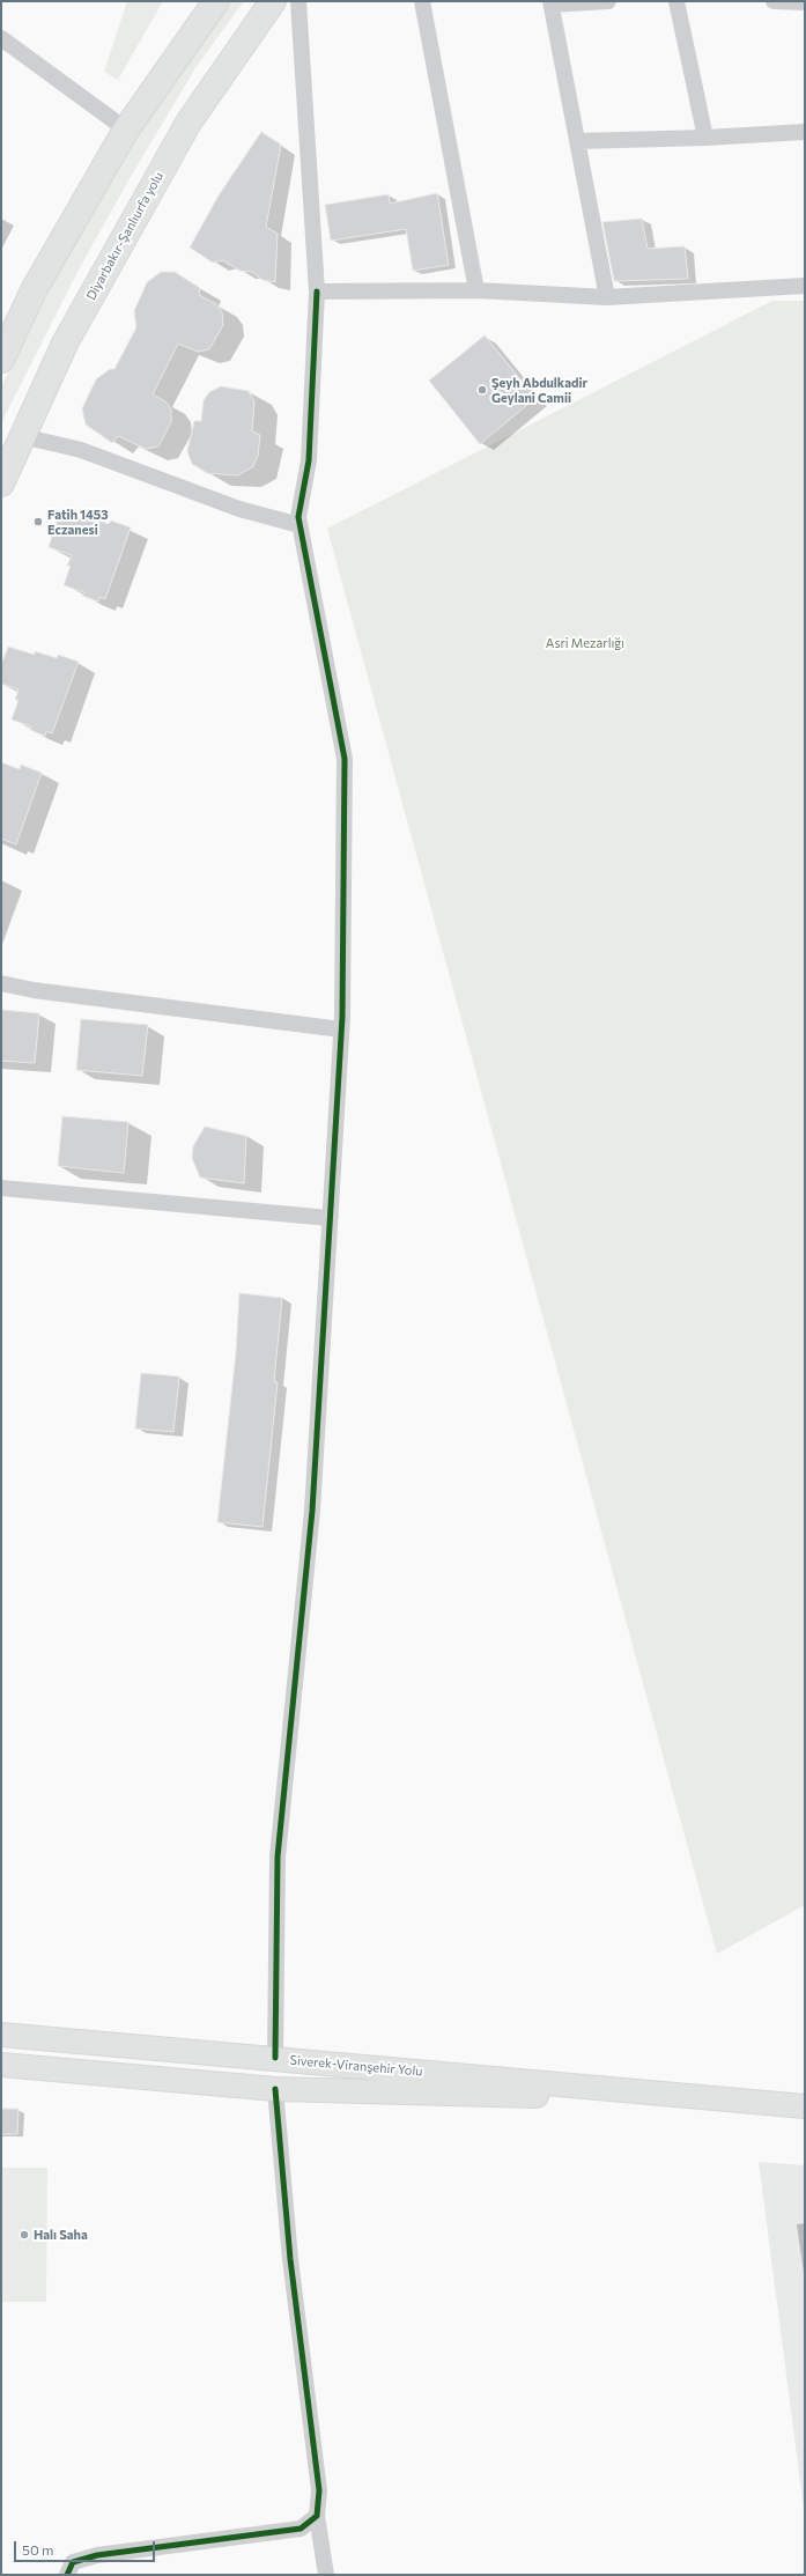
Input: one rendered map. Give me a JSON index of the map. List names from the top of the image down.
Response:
{
  "streets": {
    "highway": ["Diyarbakır-Şanlıurfa yolu"],
    "main road": ["Siverek-Viranşehir Yolu"]
  },
  "parks": ["Asri Mezarlığı"],
  "places": ["Şeyh Abdulkadir Geylani Camii", "Fatih 1453 Eczanesi", "Halı Saha"],
  "scale_bar": "50 m"
}
